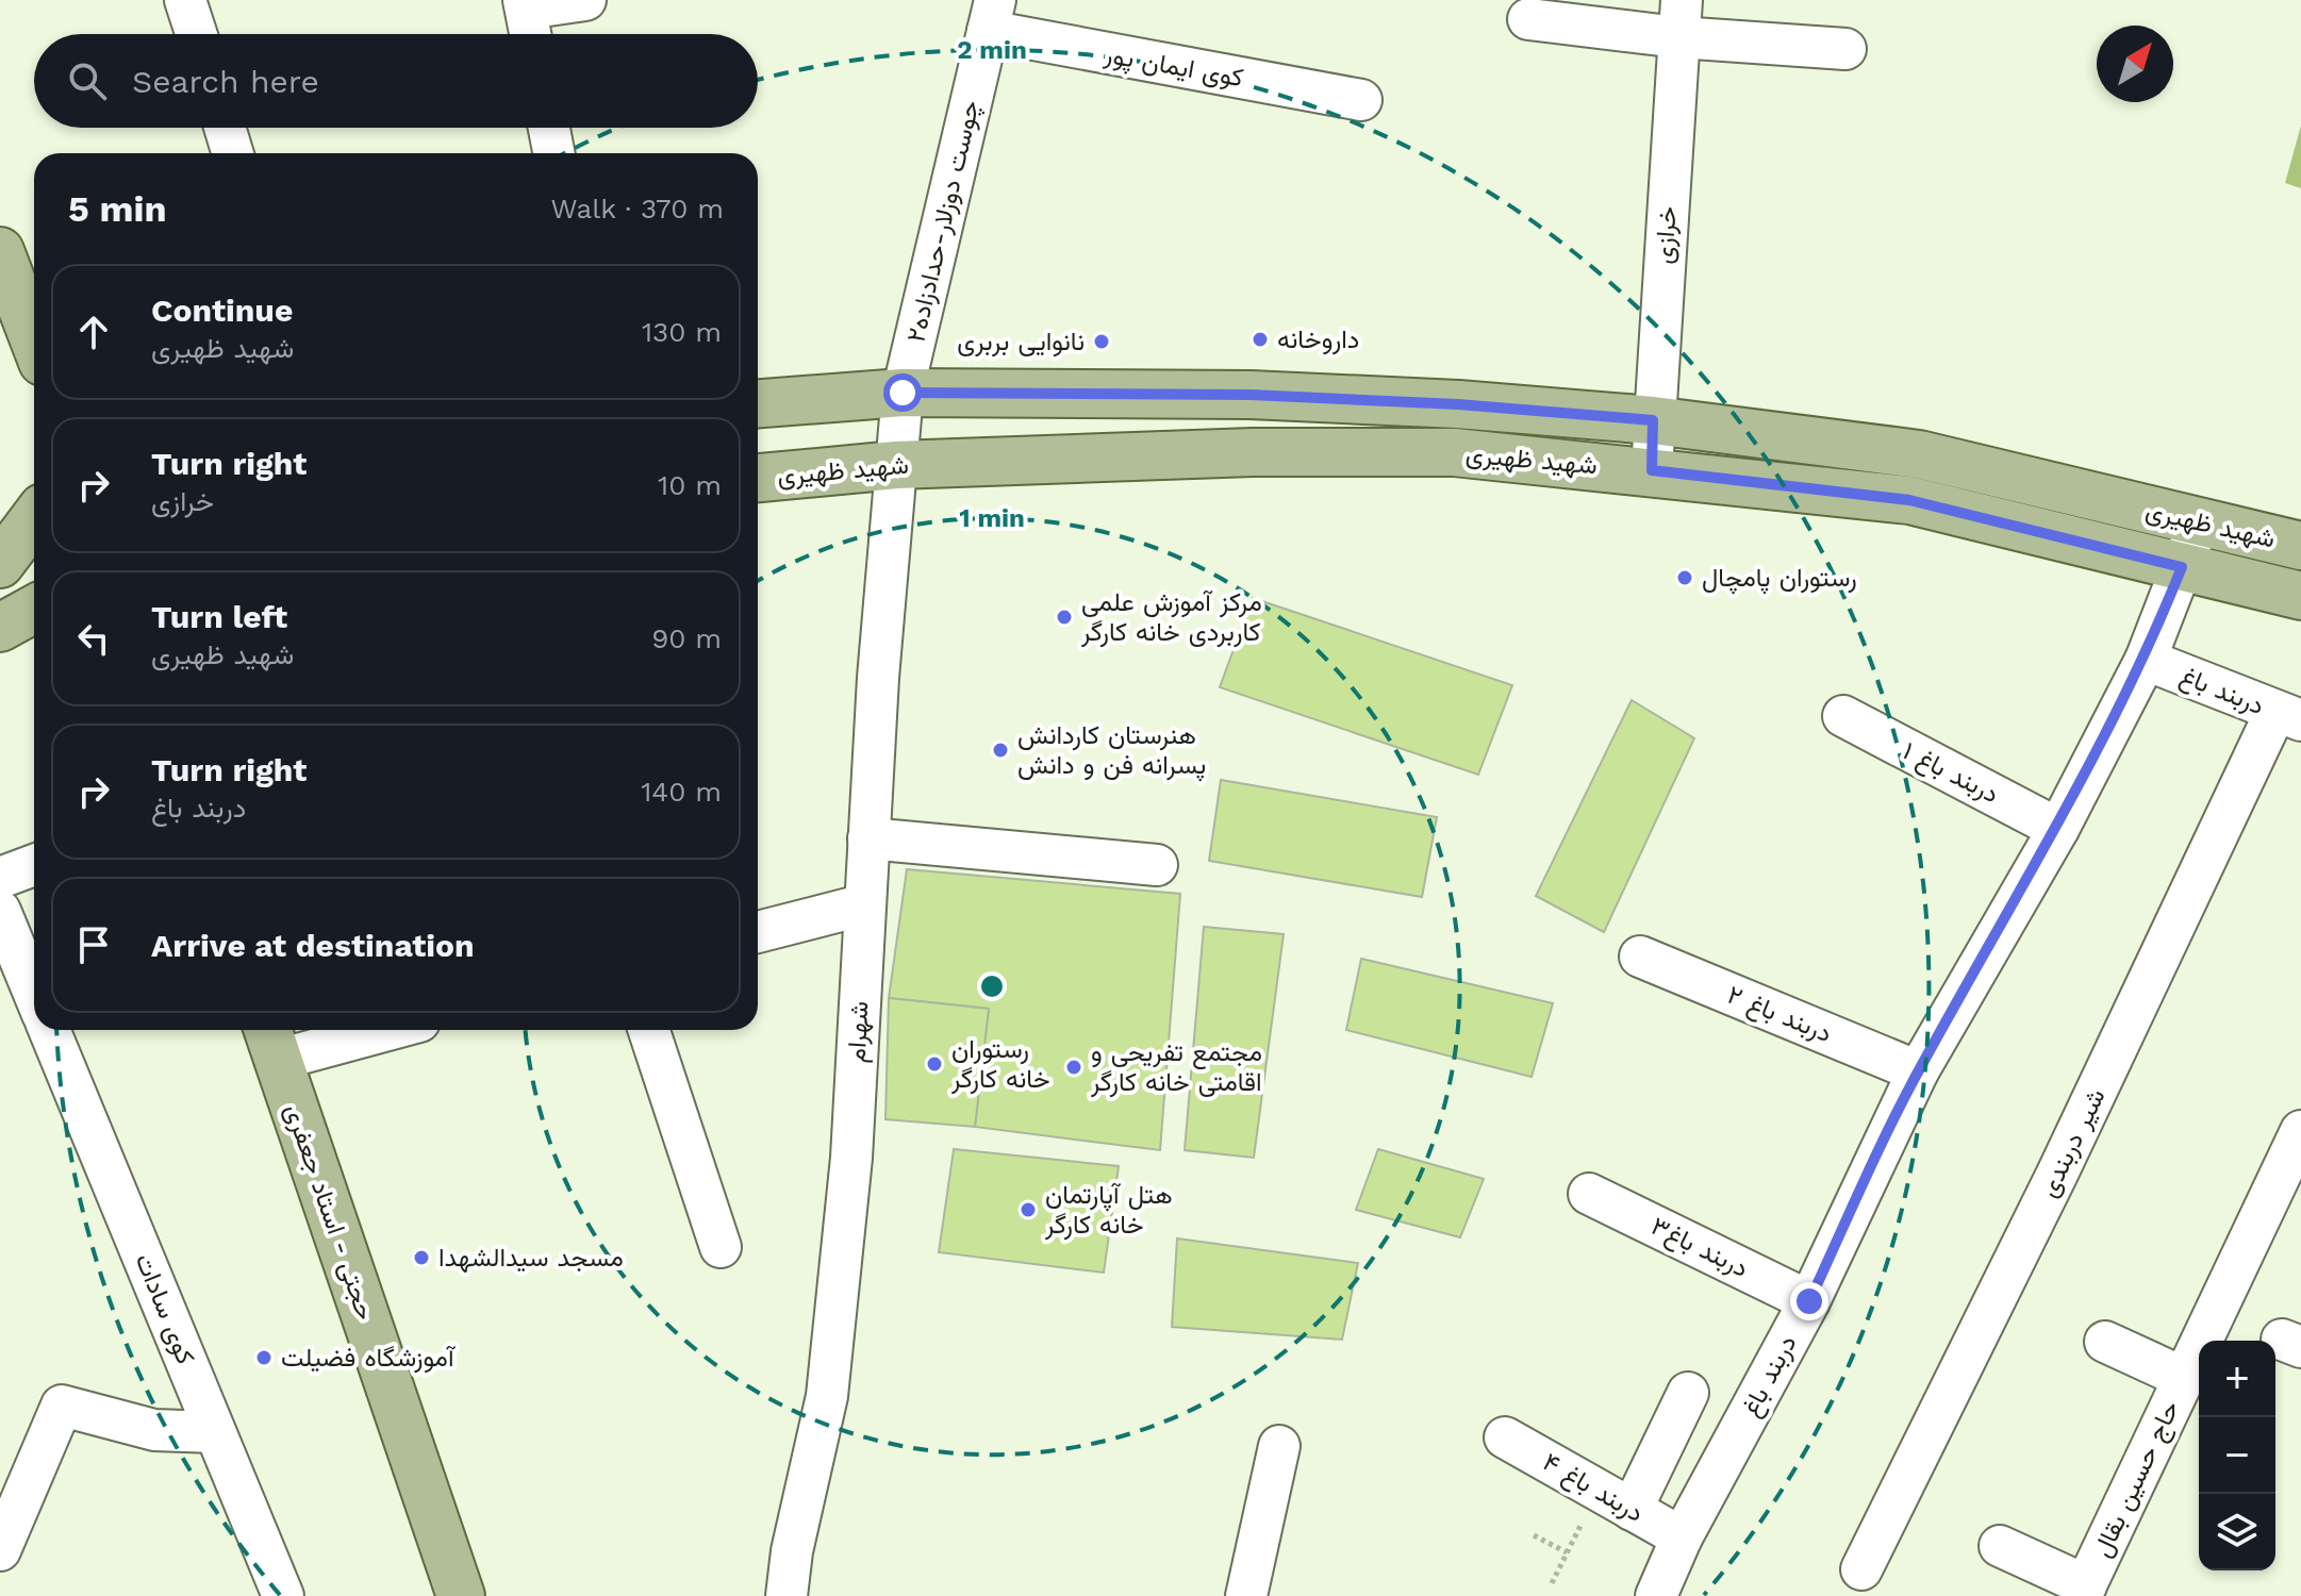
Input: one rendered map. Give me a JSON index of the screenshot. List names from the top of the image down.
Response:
{
  "streets": {
    "main road": ["شهید ظهیری", "حجتی - استاد جعفری"],
    "street": [
      "کوی ایمان پور",
      "چوست دوزلار-حدادزاده۲",
      "خرازی",
      "دربند باغ",
      "دربند باغ ۱",
      "دربند باغ ۲",
      "شهرام",
      "شیر دربندی",
      "دربند باغ۳",
      "کوی سادات",
      "حاج حسین بقال",
      "دربند باغ ۴"
    ]
  },
  "crossings": [
    ["کوی ایمان پور", "چوست دوزلار-حدادزاده۲"],
    ["چوست دوزلار-حدادزاده۲", "شهید ظهیری"],
    ["چوست دوزلار-حدادزاده۲", "شهرام"],
    ["خرازی", "شهید ظهیری"],
    ["شهید ظهیری", "دربند باغ"],
    ["شهید ظهیری", "شهرام"],
    ["دربند باغ", "دربند باغ ۱"],
    ["دربند باغ", "دربند باغ ۲"],
    ["دربند باغ", "شیر دربندی"],
    ["دربند باغ", "دربند باغ۳"],
    ["دربند باغ", "دربند باغ ۴"]
  ],
  "places": [
    "داروخانه",
    "نانوایی بربری",
    "رستوران پامچال",
    "مرکز آموزش علمی کاربردی خانه کارگر",
    "هنرستان کاردانش پسرانه فن و دانش",
    "رستوران خانه کارگر",
    "مجتمع تفریحی و اقامتی خانه کارگر",
    "هتل آپارتمان خانه کارگر",
    "مسجد سیدالشهدا",
    "آموزشگاه فضیلت"
  ],
  "north": "top right",
  "page": {
    "search": "Search here",
    "heading": ["5 min", "Walk · 370 m"],
    "list": [
      ["Continue", "شهید ظهیری", "130 m"],
      ["Turn right", "خرازی", "10 m"],
      ["Turn left", "شهید ظهیری", "90 m"],
      ["Turn right", "دربند باغ", "140 m"],
      "Arrive at destination"
    ],
    "map_buttons": ["+", "−"]
  },
  "rings": ["2 min", "1 min"]
}
